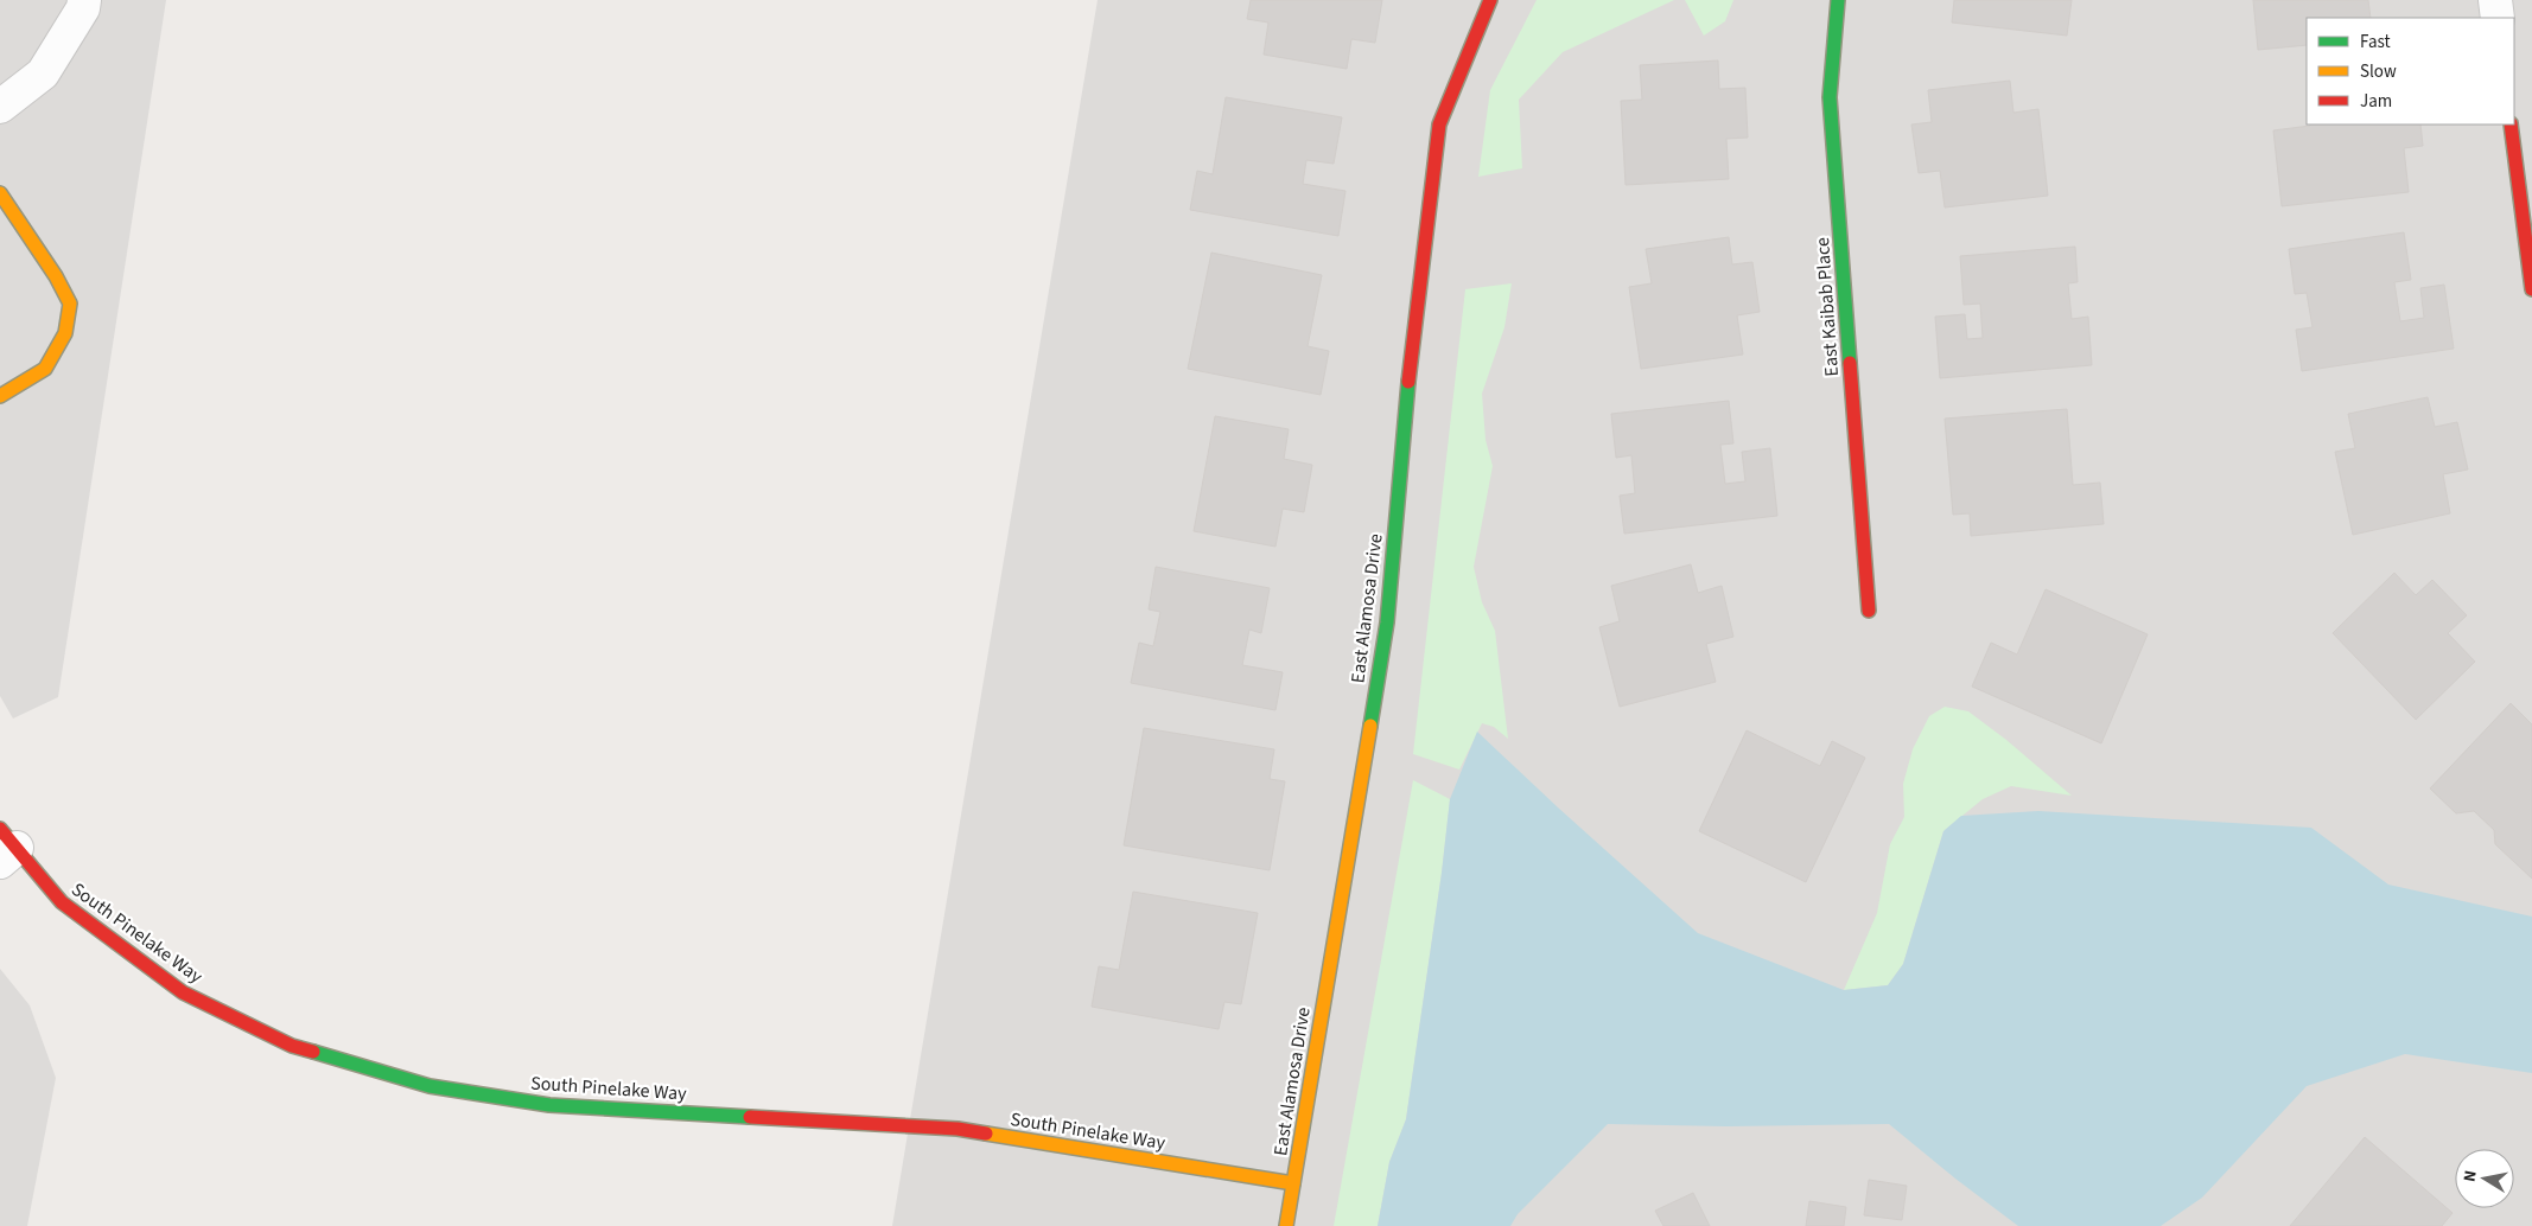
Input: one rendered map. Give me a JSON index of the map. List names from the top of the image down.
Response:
{
  "streets": {
    "street": ["East Kaibab Place", "East Alamosa Drive", "South Pinelake Way"]
  },
  "crossings": [
    ["East Alamosa Drive", "South Pinelake Way"]
  ],
  "legend": ["Fast", "Slow", "Jam"],
  "north": "left"
}
